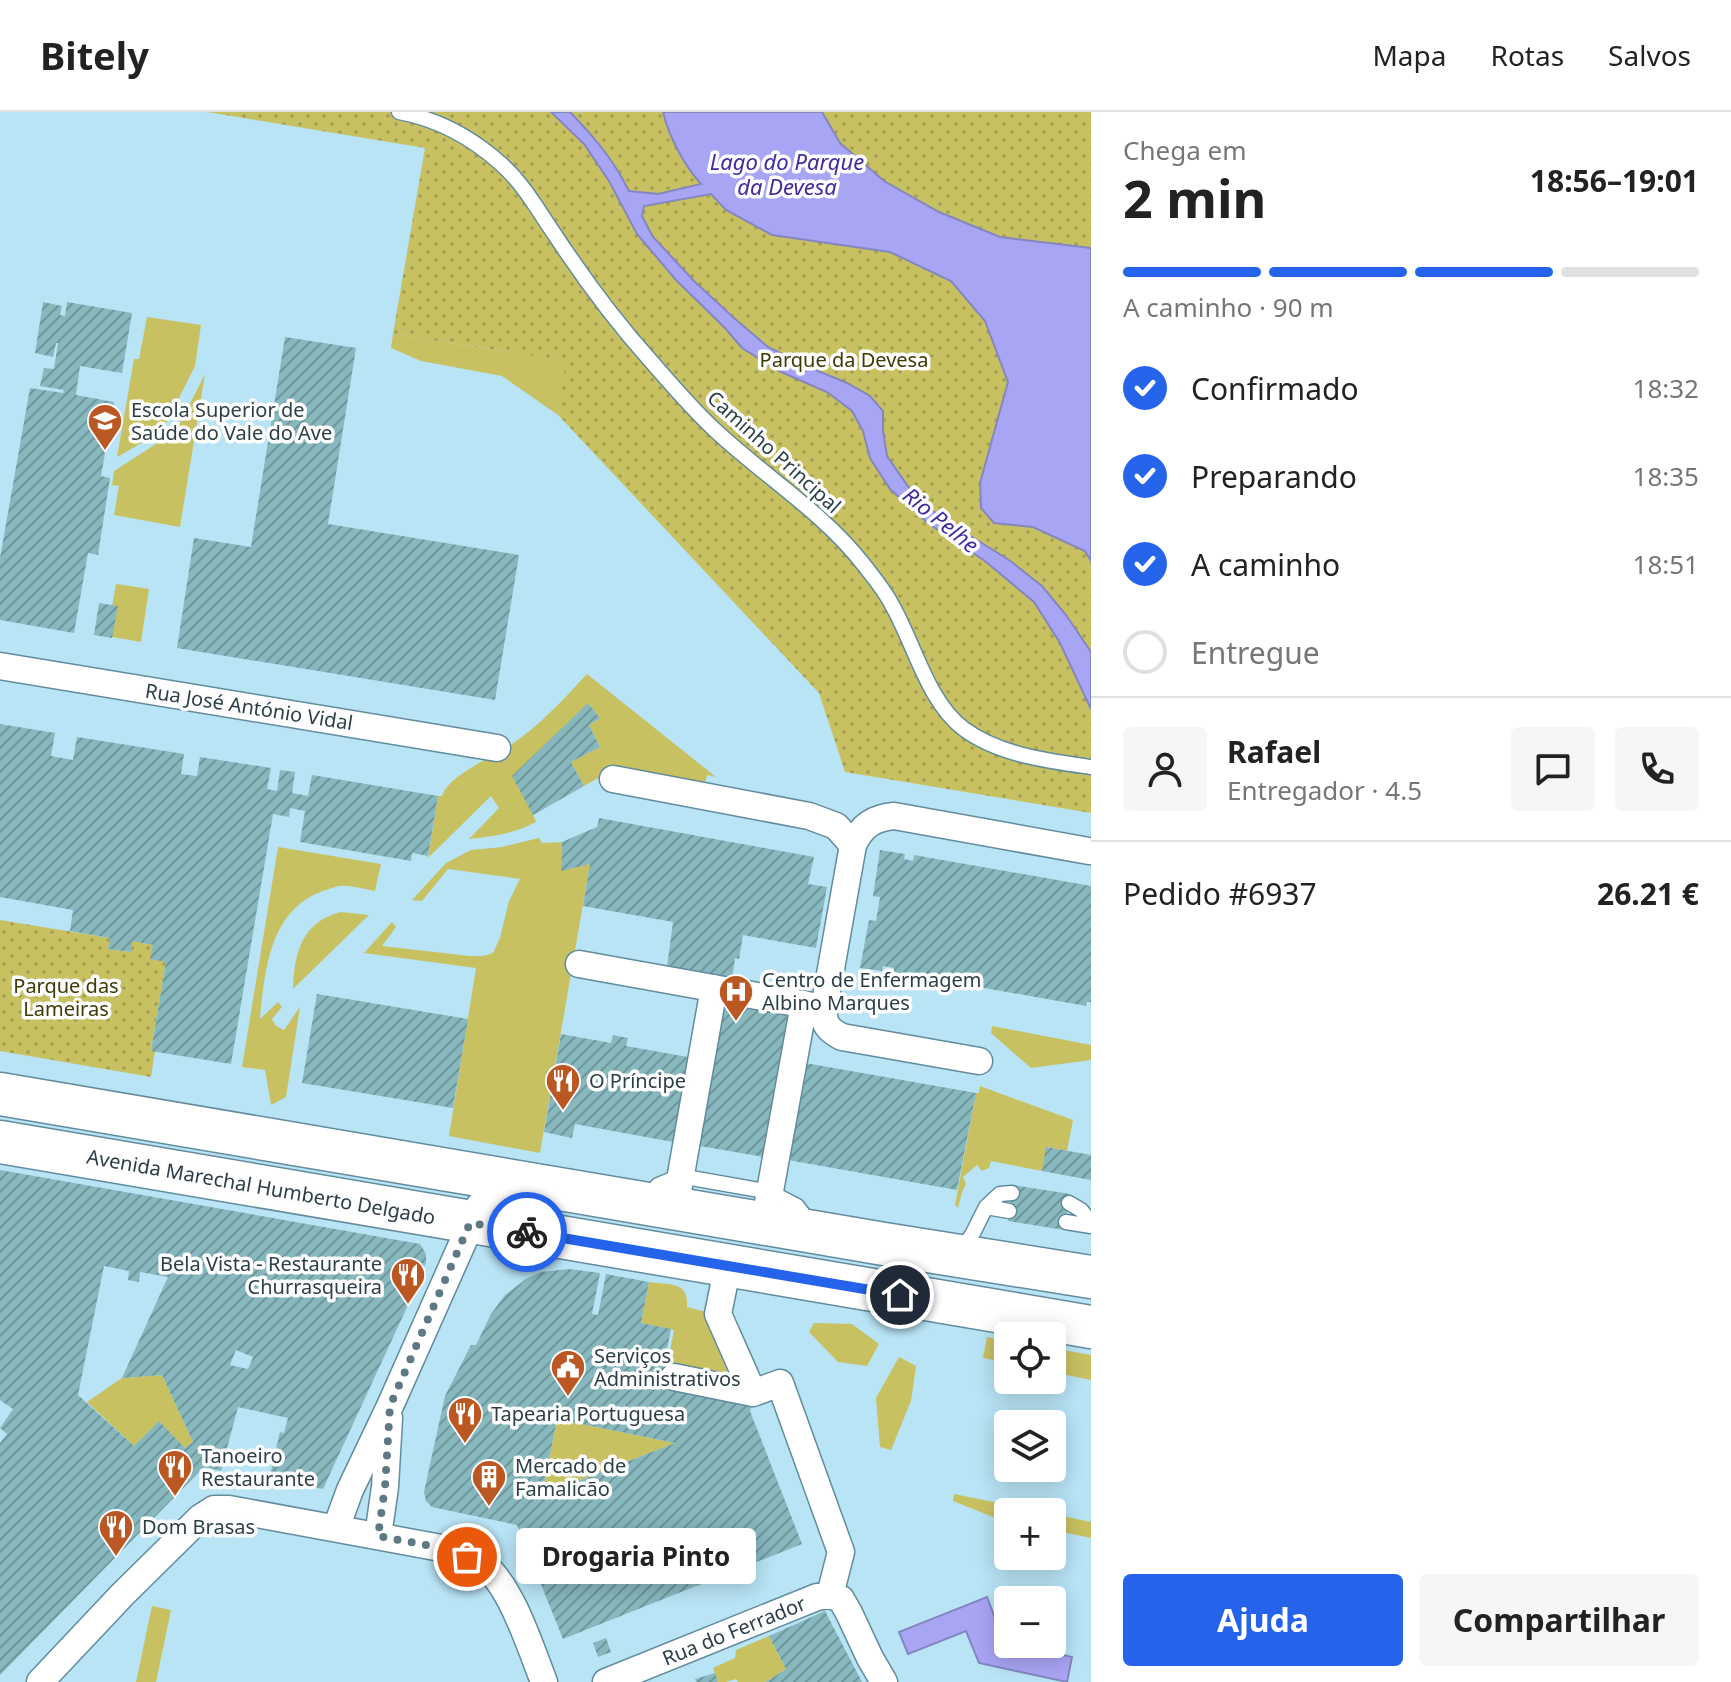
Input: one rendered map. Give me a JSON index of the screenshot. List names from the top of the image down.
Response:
{
  "streets": {
    "main road": ["Avenida Marechal Humberto Delgado"],
    "street": ["Rua José António Vidal", "Rua do Ferrador"],
    "lane": ["Caminho Principal"]
  },
  "water": ["Lago do Parque da Devesa", "Rio Pelhe"],
  "parks": ["Parque da Devesa", "Parque das Lameiras"],
  "places": {
    "school or university": ["Escola Superior de Saúde do Vale do Ave"],
    "hospital": ["Centro de Enfermagem Albino Marques"],
    "restaurant": [
      "O Príncipe",
      "Bela Vista - Restaurante Churrasqueira",
      "Tapearia Portuguesa",
      "Tanoeiro Restaurante",
      "Dom Brasas"
    ],
    "public building": ["Serviços Administrativos"],
    "building": ["Mercado de Famalicão"],
    "other": ["Drogaria Pinto"]
  },
  "page": {
    "header": "Bitely",
    "nav": ["Mapa", "Rotas", "Salvos"],
    "heading": ["2 min", "Chega em", "18:56–19:01"],
    "panel": [
      "Rafael",
      "Entregador · 4.5",
      "Pedido #6937",
      "26.21 €"
    ],
    "bar": "A caminho · 90 m",
    "list": [
      ["Confirmado", "18:32"],
      ["Preparando", "18:35"],
      ["A caminho", "18:51"],
      "Entregue"
    ],
    "map_buttons": ["+", "−"],
    "bubble": "Drogaria Pinto",
    "buttons": ["Ajuda", "Compartilhar"]
  }
}
